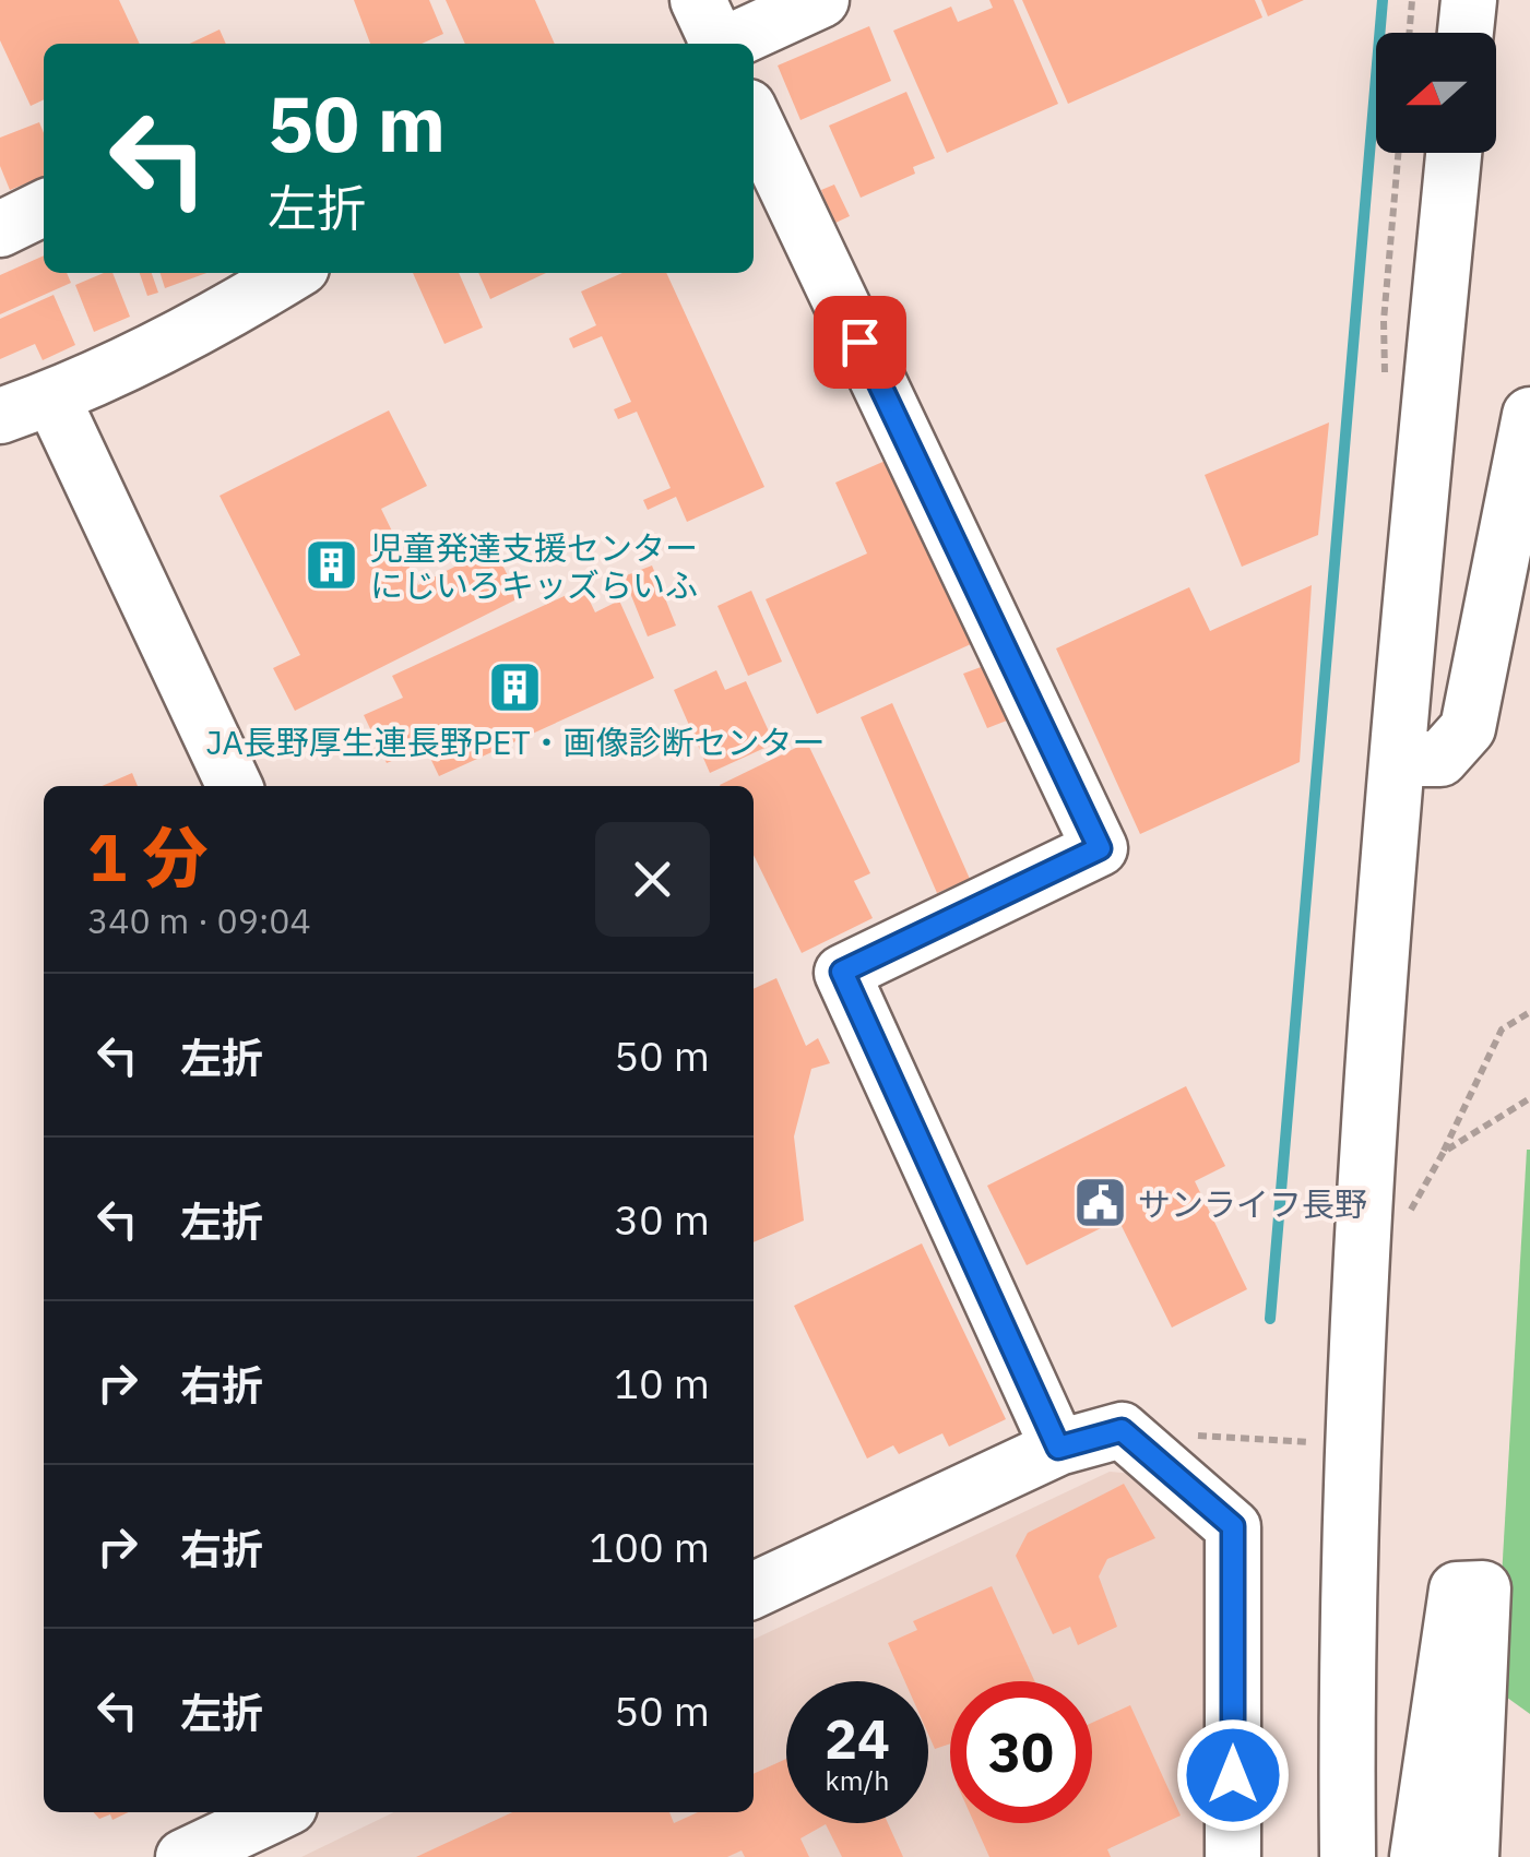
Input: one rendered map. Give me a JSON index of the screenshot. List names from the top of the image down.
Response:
{
  "places": {
    "building": ["児童発達支援センター にじいろキッズらいふ", "JA長野厚生連長野PET・画像診断センター"],
    "public building": ["サンライフ長野"]
  },
  "north": "left",
  "page": {
    "turn": ["50 m", "左折"],
    "heading": ["1 分", "340 m · 09:04"],
    "list": [
      {
        "name": "左折",
        "value": "50 m"
      },
      {
        "name": "左折",
        "value": "30 m"
      },
      {
        "name": "右折",
        "value": "10 m"
      },
      {
        "name": "右折",
        "value": "100 m"
      },
      {
        "name": "左折",
        "value": "50 m"
      }
    ],
    "speed": "24 km/h",
    "limit": "30"
  }
}
